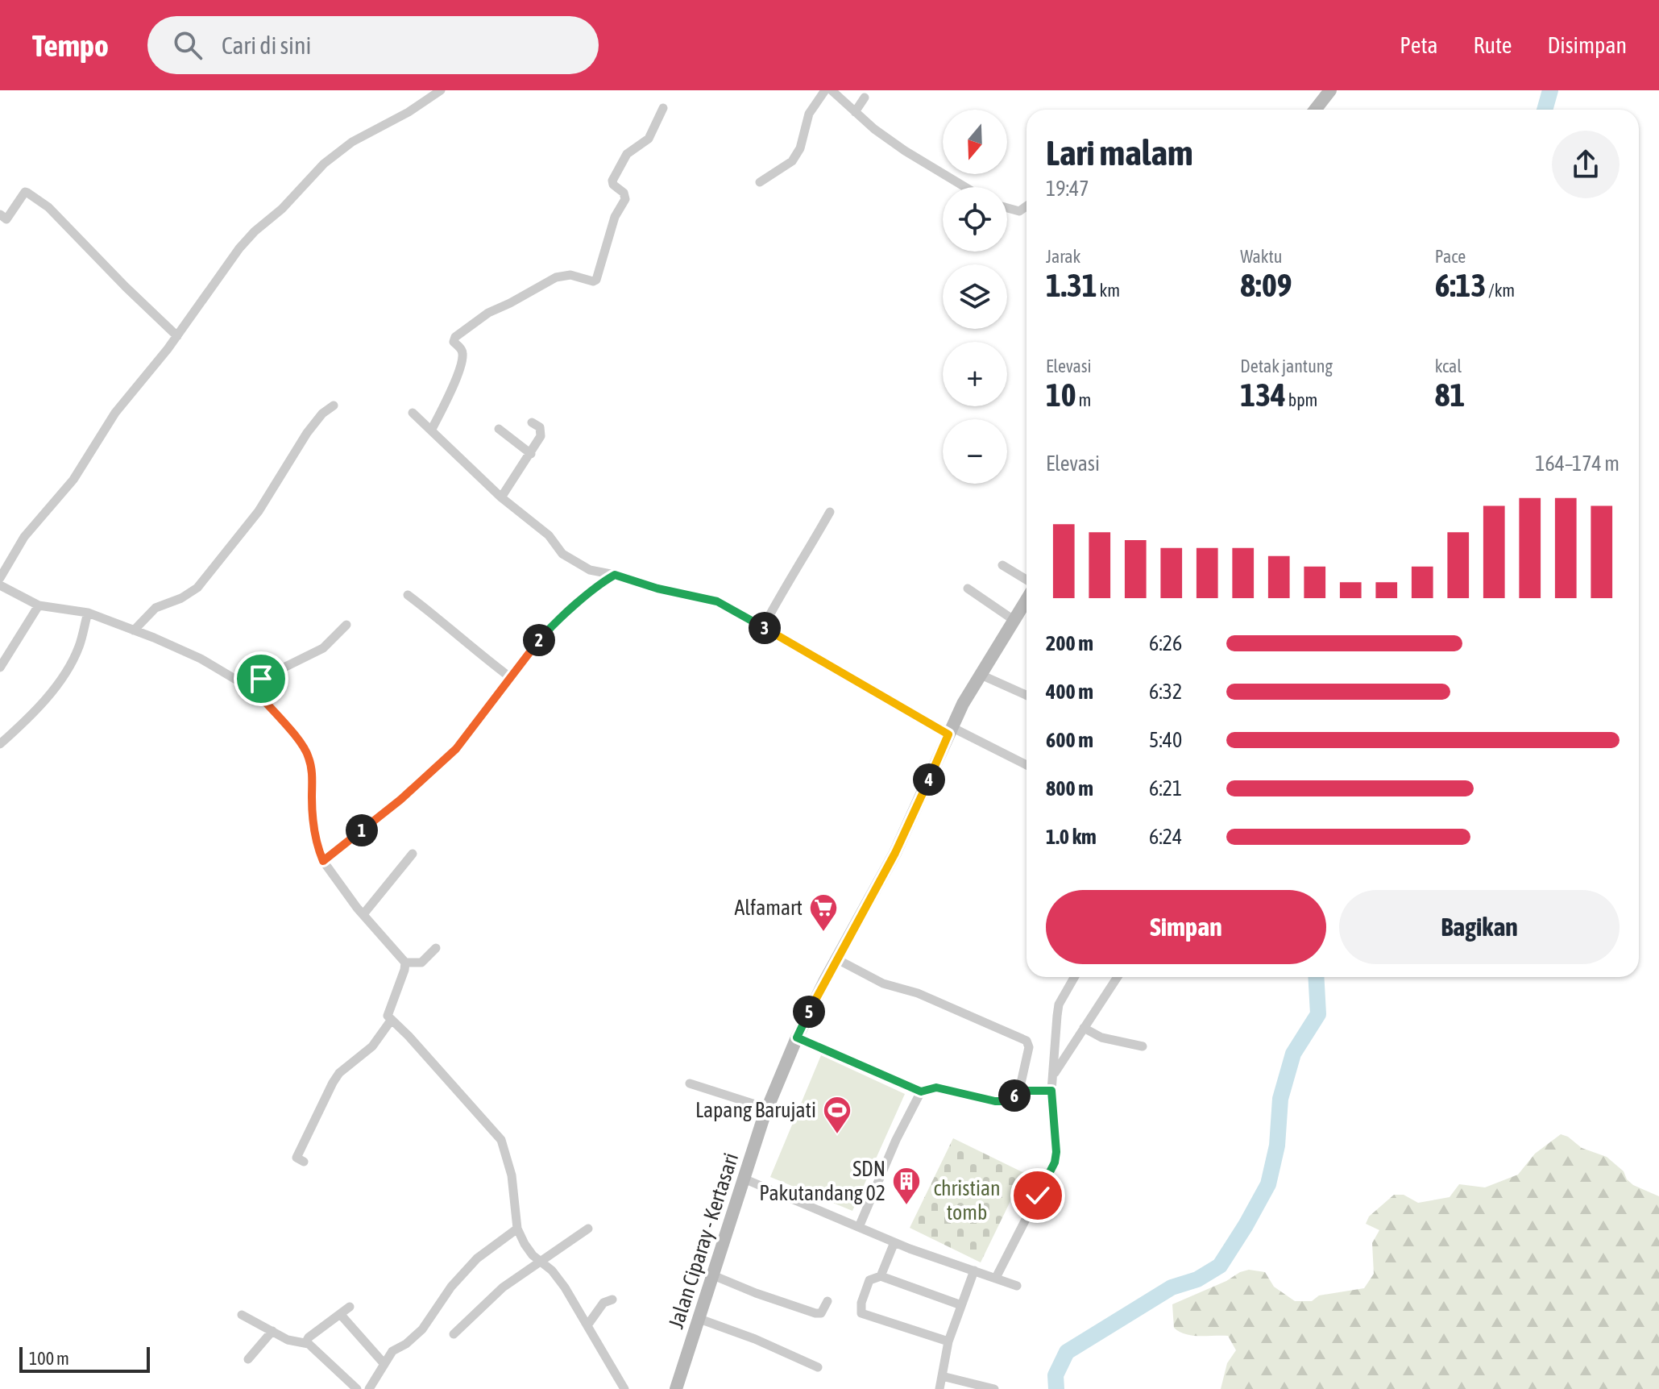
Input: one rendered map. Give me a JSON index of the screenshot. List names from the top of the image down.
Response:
{
  "streets": {
    "main road": ["Jalan Ciparay - Kertasari"]
  },
  "parks": ["christian tomb"],
  "places": {
    "supermarket": ["Alfamart"],
    "sports": ["Lapang Barujati"],
    "building": ["SDN Pakutandang 02"]
  },
  "scale_bar": "100 m",
  "north": "bottom",
  "page": {
    "header": "Tempo",
    "search": "Cari di sini",
    "nav": ["Peta", "Rute", "Disimpan"],
    "map_buttons": ["+", "−"],
    "heading": ["Lari malam", "19:47"],
    "stats": [
      ["Jarak", "1.31 km"],
      ["Waktu", "8:09"],
      ["Pace", "6:13 /km"],
      ["Elevasi", "10 m"],
      ["Detak jantung", "134 bpm"],
      ["kcal", "81"]
    ],
    "chart": ["Elevasi", "164–174 m"],
    "pins": [
      "3",
      "2",
      "4",
      "1",
      "5",
      "6"
    ],
    "list": [
      {
        "name": "200 m",
        "note": "6:26"
      },
      {
        "name": "400 m",
        "note": "6:32"
      },
      {
        "name": "600 m",
        "note": "5:40"
      },
      {
        "name": "800 m",
        "note": "6:21"
      },
      {
        "name": "1.0 km",
        "note": "6:24"
      }
    ],
    "buttons": ["Simpan", "Bagikan"],
    "scale": "100 m"
  }
}
